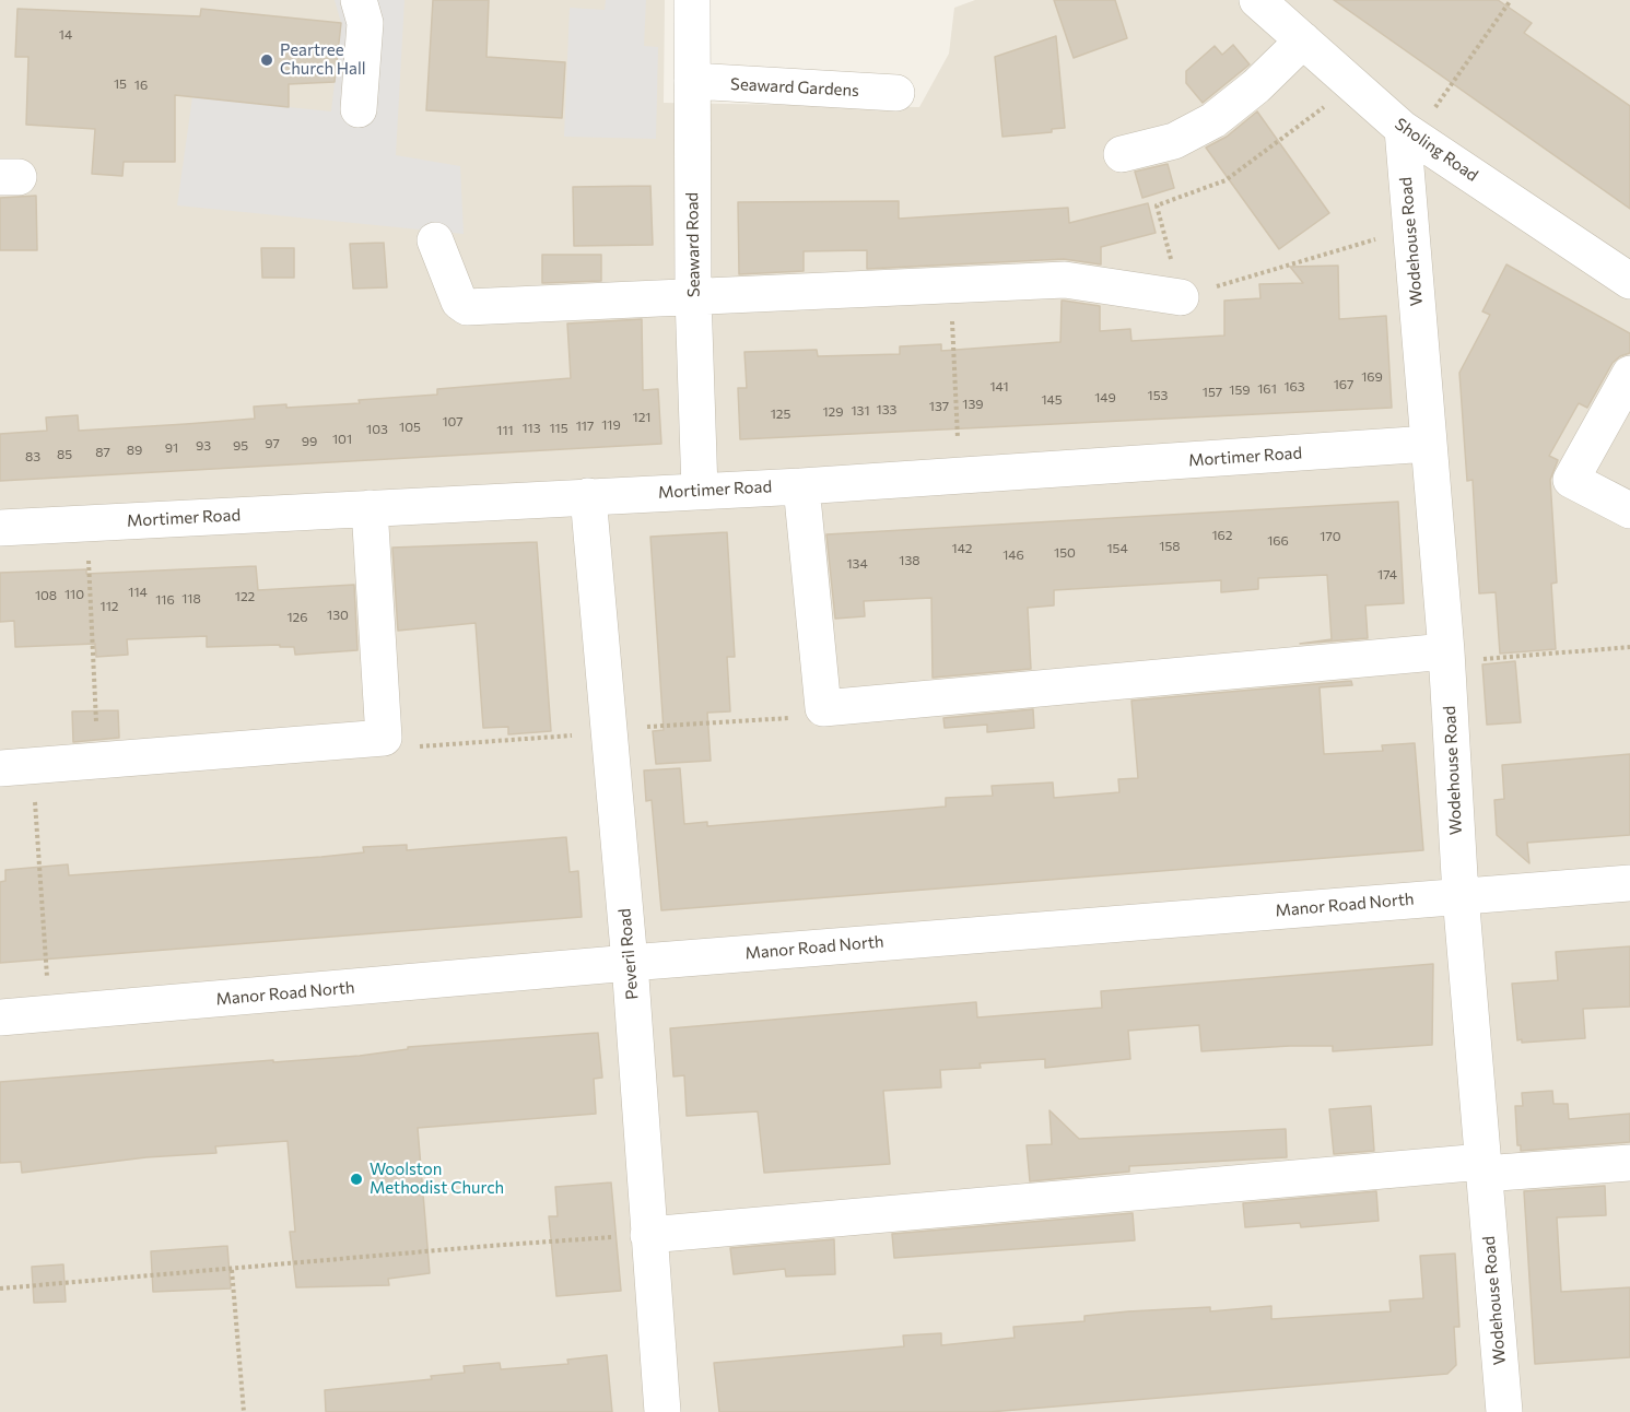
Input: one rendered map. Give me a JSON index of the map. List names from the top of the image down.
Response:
{
  "streets": {
    "street": [
      "Seaward Gardens",
      "Sholing Road",
      "Wodehouse Road",
      "Seaward Road",
      "Mortimer Road",
      "Manor Road North",
      "Peveril Road"
    ]
  },
  "crossings": [
    ["Seaward Gardens", "Seaward Road"],
    ["Sholing Road", "Wodehouse Road"],
    ["Wodehouse Road", "Mortimer Road"],
    ["Wodehouse Road", "Manor Road North"],
    ["Seaward Road", "Mortimer Road"],
    ["Mortimer Road", "Peveril Road"],
    ["Manor Road North", "Peveril Road"]
  ],
  "places": ["Peartree Church Hall", "Woolston Methodist Church"],
  "house_numbers": [
    "14",
    "15",
    "16",
    "169",
    "167",
    "141",
    "163",
    "161",
    "159",
    "157",
    "153",
    "149",
    "145",
    "139",
    "137",
    "133",
    "131",
    "129",
    "125",
    "121",
    "107",
    "119",
    "117",
    "105",
    "113",
    "115",
    "103",
    "111",
    "101",
    "99",
    "97",
    "93",
    "95",
    "91",
    "89",
    "87",
    "85",
    "83",
    "162",
    "170",
    "166",
    "158",
    "142",
    "154",
    "150",
    "146",
    "138",
    "134",
    "174",
    "114",
    "110",
    "108",
    "122",
    "118",
    "116",
    "112",
    "130",
    "126"
  ]
}
